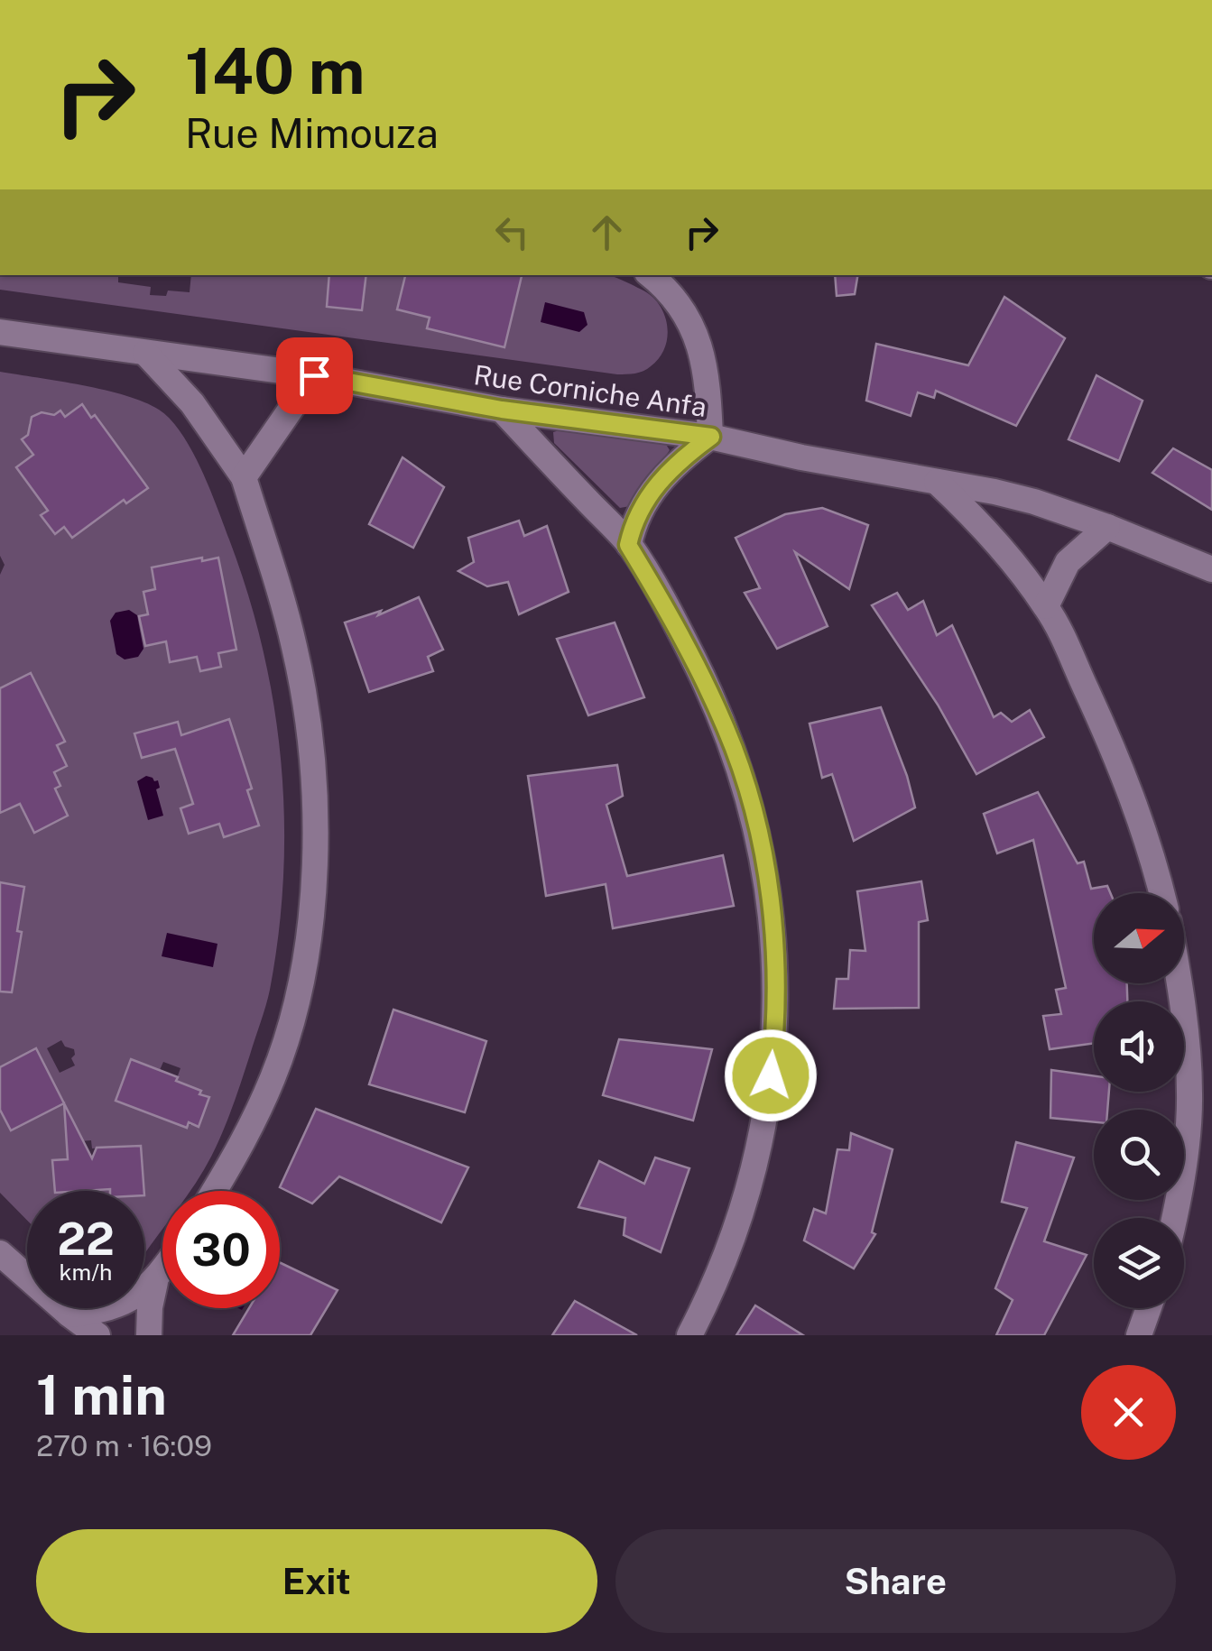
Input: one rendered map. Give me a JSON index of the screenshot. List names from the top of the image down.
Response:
{
  "streets": {
    "street": ["Rue Corniche Anfa"]
  },
  "north": "right",
  "page": {
    "turn": ["140 m", "Rue Mimouza"],
    "speed": "22 km/h",
    "limit": "30",
    "heading": ["1 min", "270 m · 16:09"],
    "buttons": ["Exit", "Share"]
  }
}
